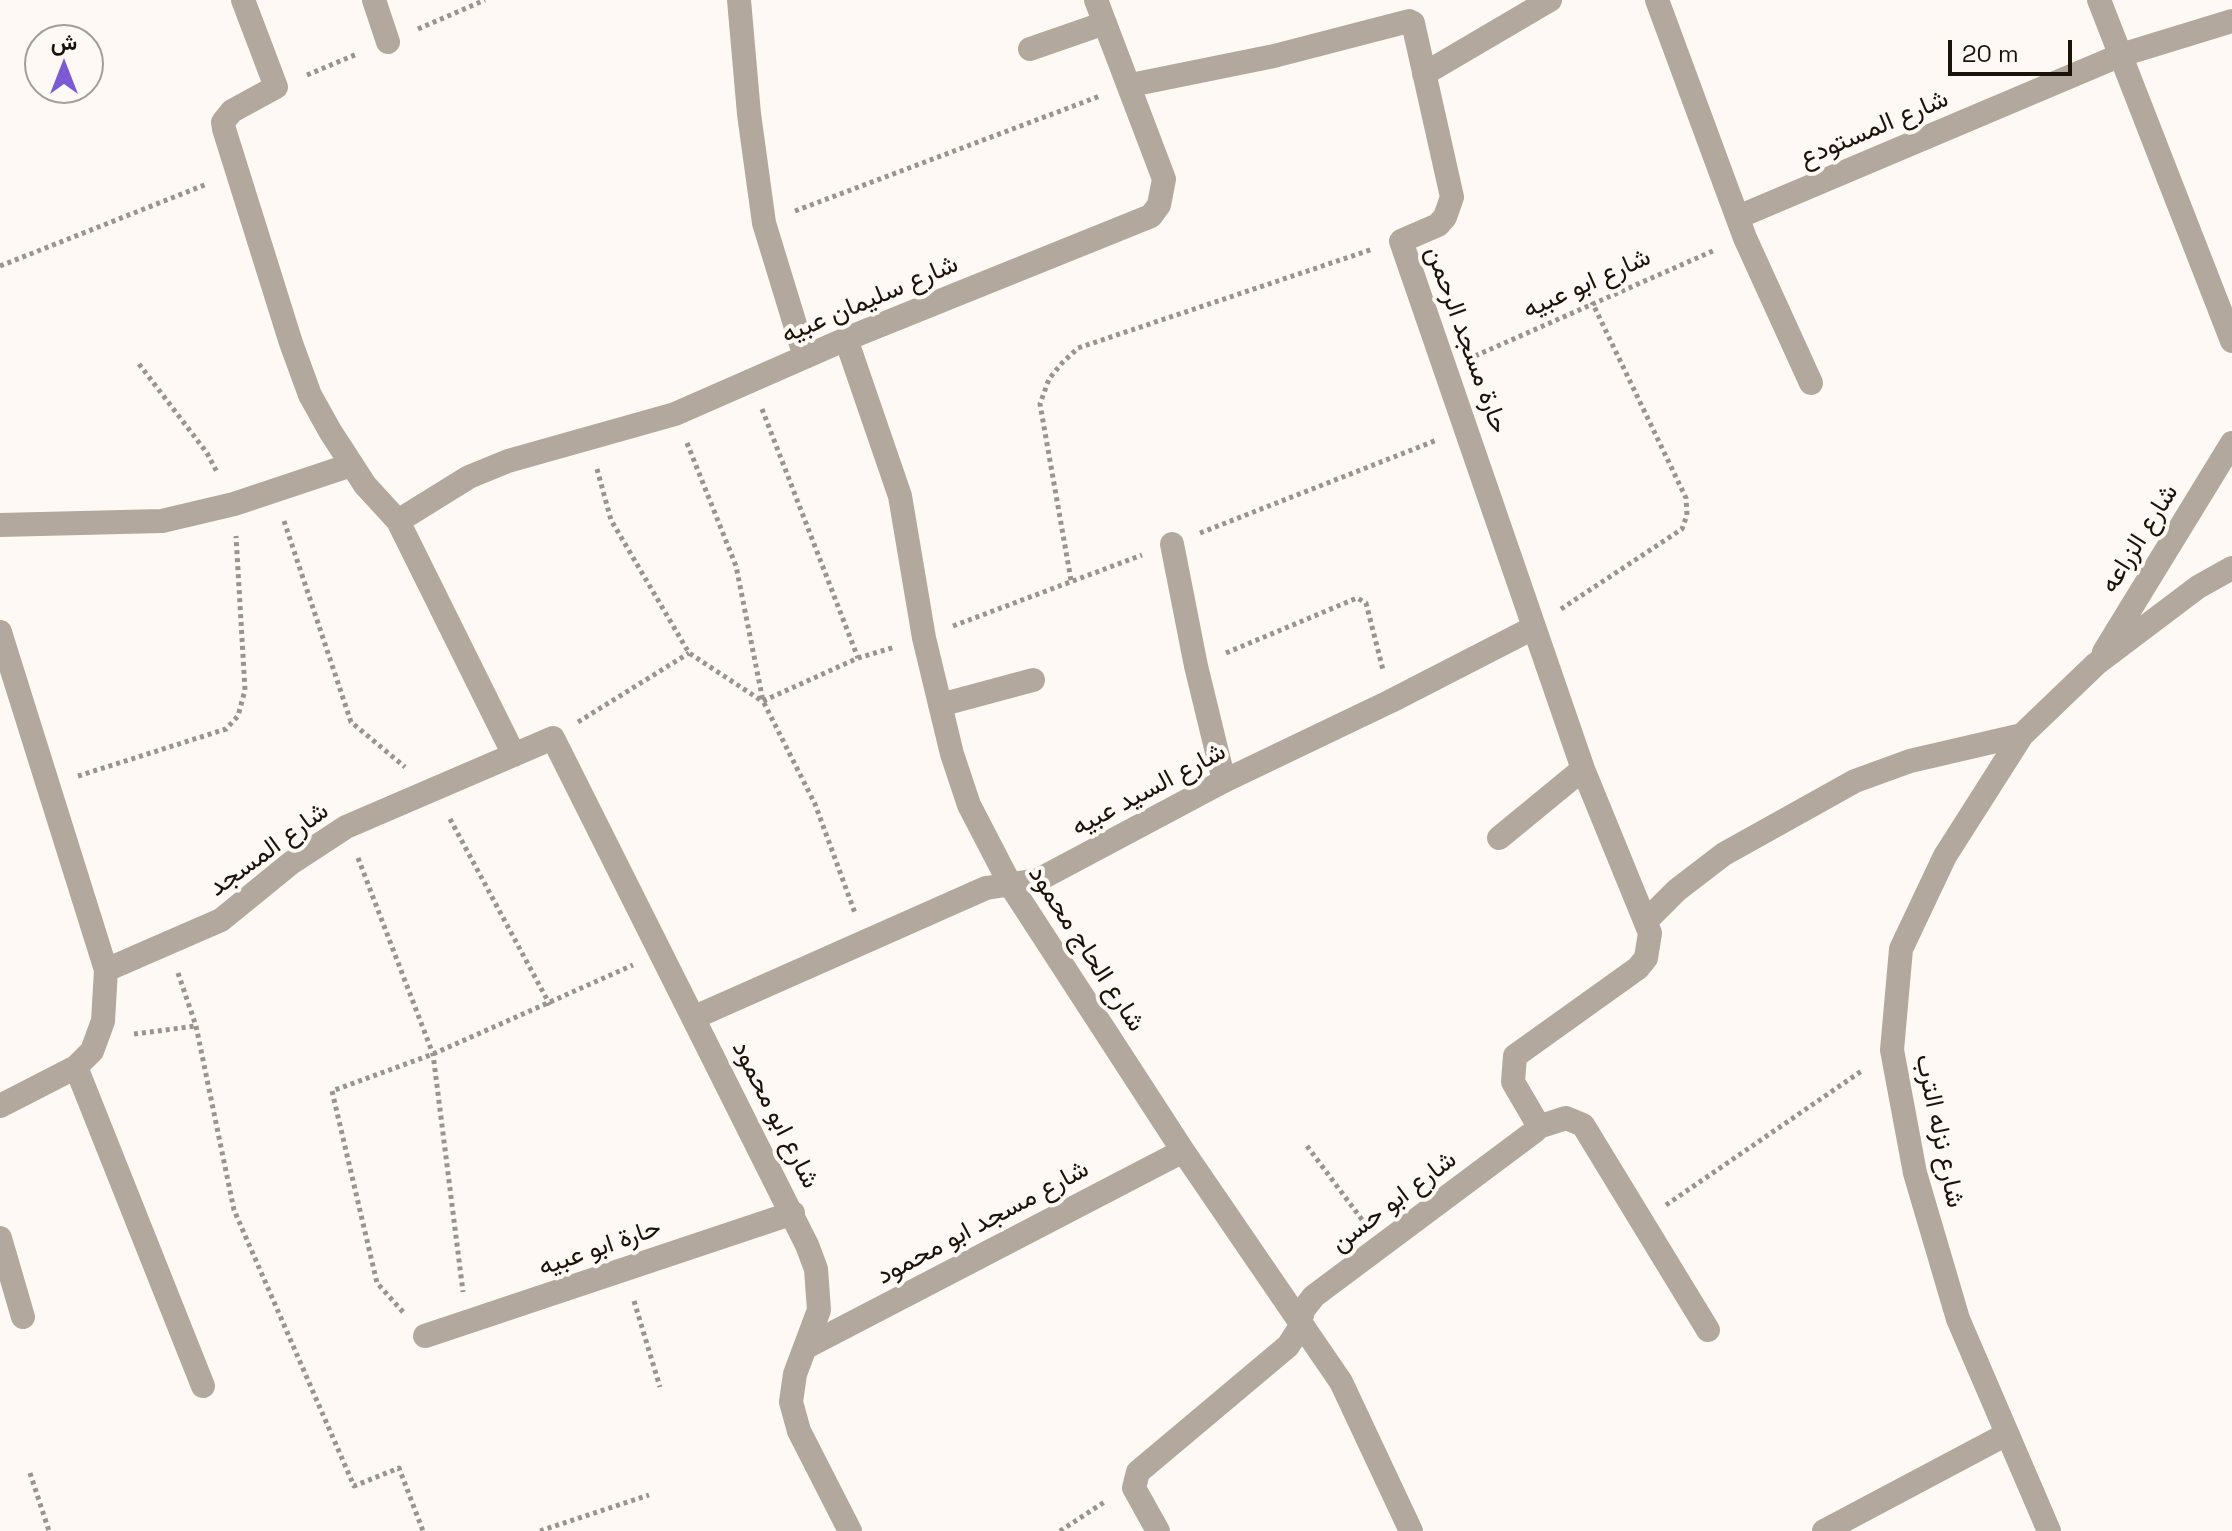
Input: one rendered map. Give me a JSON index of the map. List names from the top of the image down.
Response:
{
  "streets": {
    "street": [
      "شارع المستودع",
      "شارع سليمان عبيه",
      "حارة مسجد الرحمن",
      "شارع الزراعه",
      "شارع السيد عبيه",
      "شارع المسجد",
      "شارع الحاج محمود",
      "شارع ابو محمود",
      "شارع نزله الترب",
      "شارع ابو حسن",
      "شارع مسجد ابو محمود",
      "حارة ابو عبيه"
    ],
    "path": ["شارع ابو عبيه"]
  },
  "crossings": [
    ["شارع المستودع", "شارع ابو عبيه"],
    ["شارع ابو عبيه", "حارة مسجد الرحمن"],
    ["شارع سليمان عبيه", "حارة مسجد الرحمن"],
    ["شارع سليمان عبيه", "شارع الحاج محمود"],
    ["حارة مسجد الرحمن", "شارع السيد عبيه"],
    ["شارع الزراعه", "شارع نزله الترب"],
    ["شارع السيد عبيه", "شارع الحاج محمود"],
    ["شارع السيد عبيه", "شارع ابو محمود"],
    ["شارع المسجد", "شارع ابو محمود"],
    ["شارع الحاج محمود", "شارع ابو حسن"],
    ["شارع الحاج محمود", "شارع مسجد ابو محمود"],
    ["شارع ابو محمود", "شارع مسجد ابو محمود"],
    ["شارع ابو محمود", "حارة ابو عبيه"]
  ],
  "scale_bar": "20 m",
  "north": "top"
}
